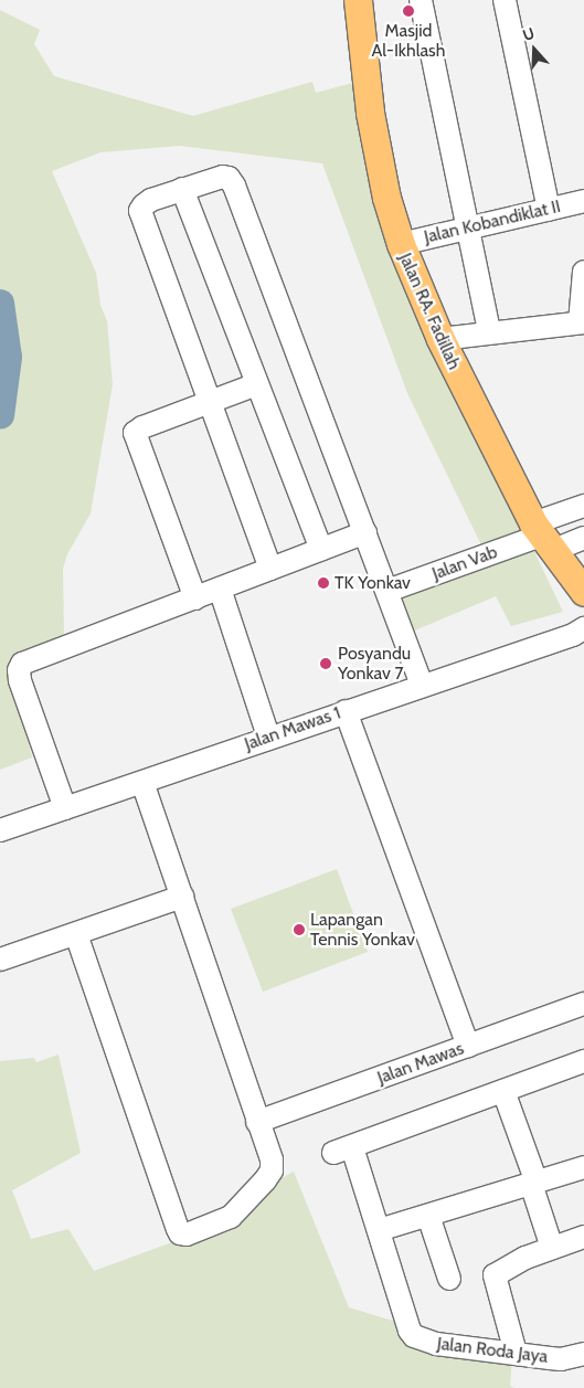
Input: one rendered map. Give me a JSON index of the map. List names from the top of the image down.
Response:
{
  "streets": {
    "main road": ["Jalan RA. Fadillah"],
    "street": [
      "Jalan Kobandiklat II",
      "Jalan Vab",
      "Jalan Mawas 1",
      "Jalan Mawas",
      "Jalan Roda Jaya"
    ]
  },
  "crossings": [
    ["Jalan Kobandiklat II", "Jalan RA. Fadillah"],
    ["Jalan RA. Fadillah", "Jalan Vab"]
  ],
  "places": [
    "Masjid Al-Ikhlash",
    "TK Yonkav",
    "Posyandu Yonkav 7",
    "Lapangan Tennis Yonkav"
  ],
  "north": "top"
}
